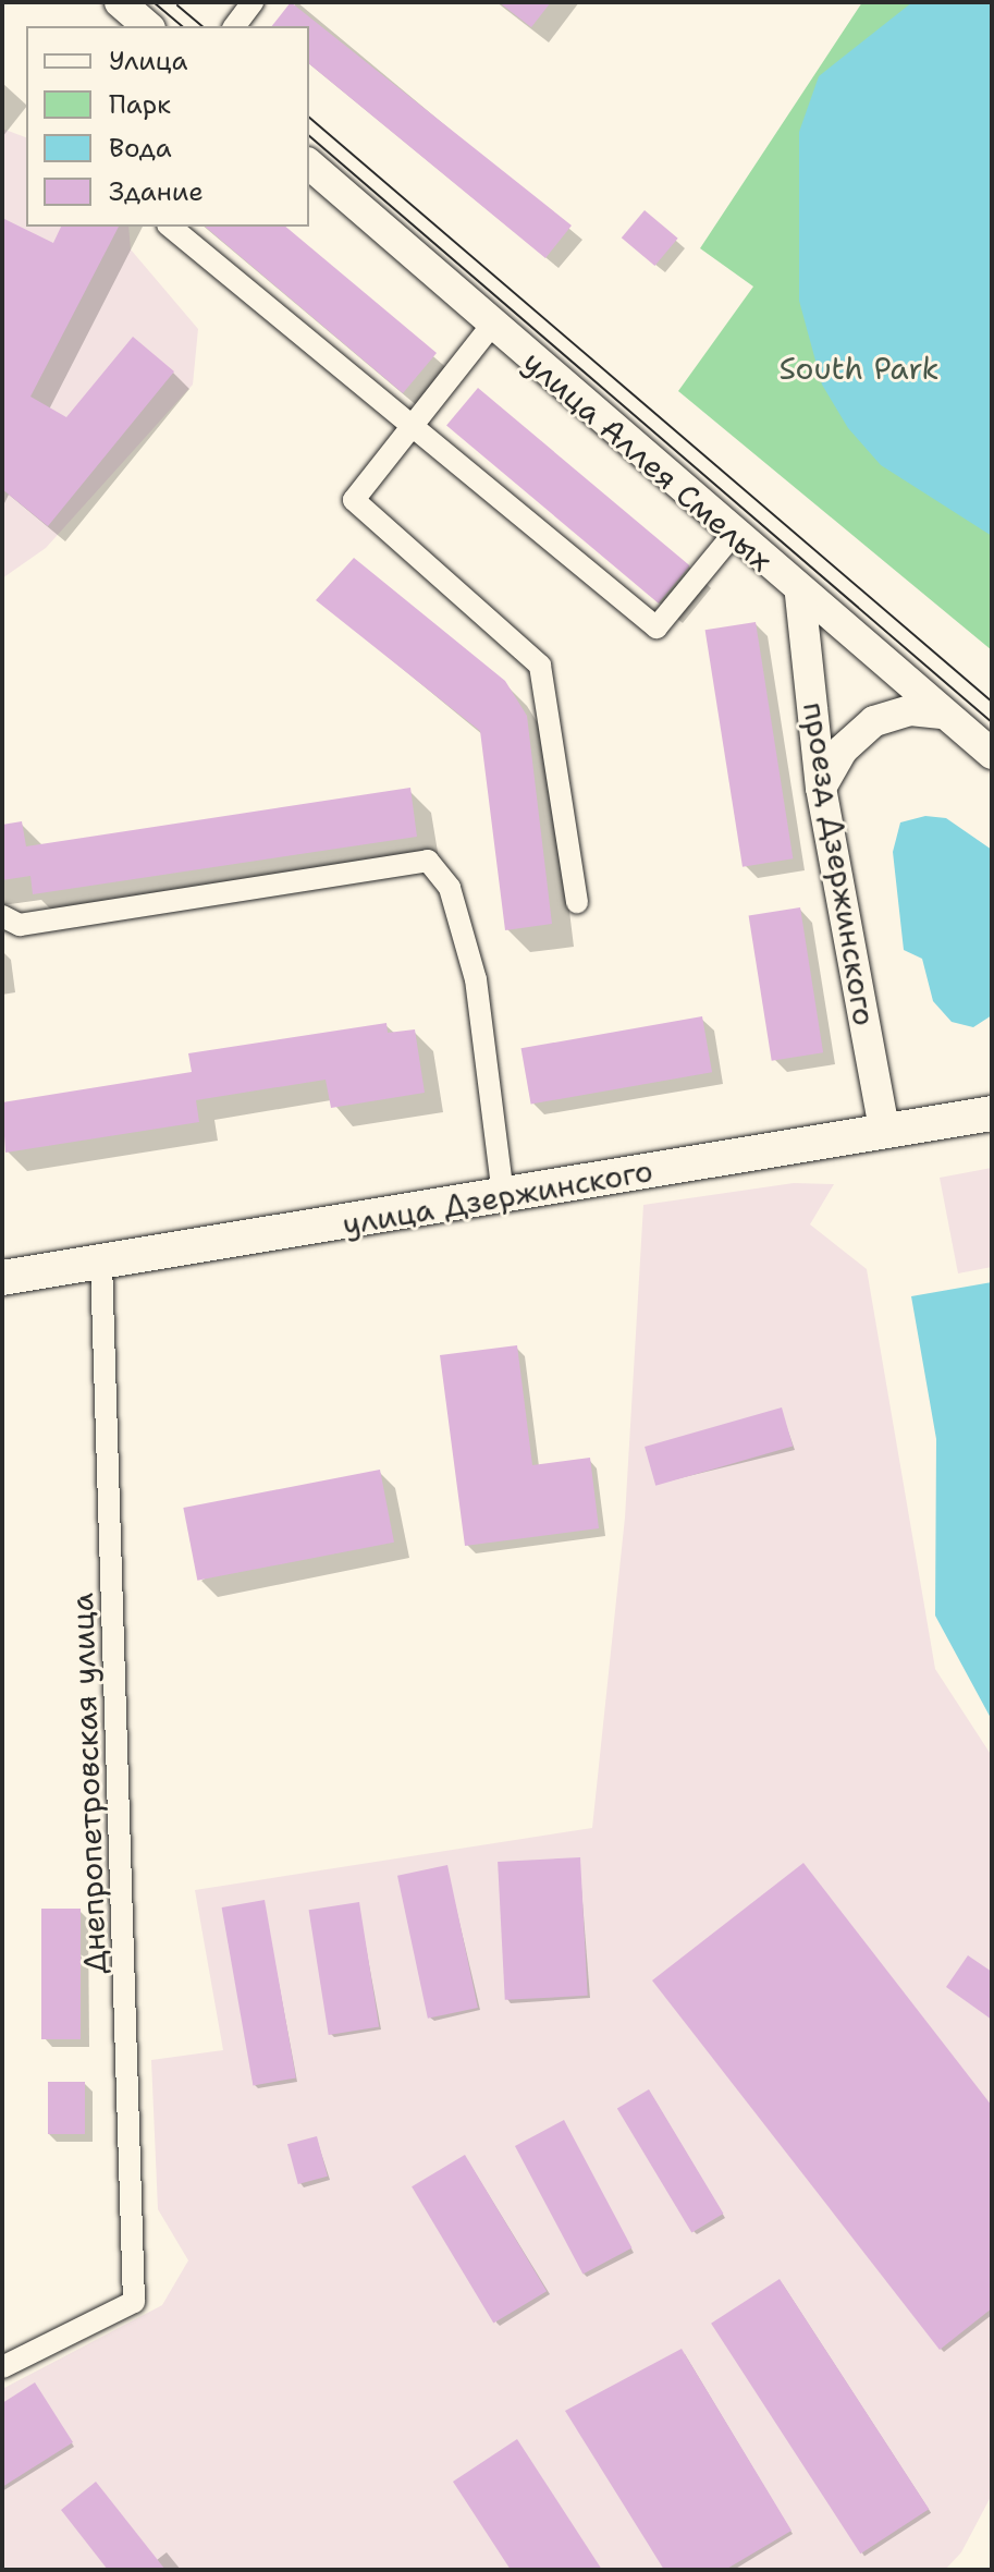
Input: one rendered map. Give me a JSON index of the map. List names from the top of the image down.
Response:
{
  "streets": {
    "main road": ["улица Аллея Смелых", "проезд Дзержинского", "улица Дзержинского"],
    "street": ["Днепропетровская улица"]
  },
  "crossings": [
    ["улица Аллея Смелых", "проезд Дзержинского"],
    ["проезд Дзержинского", "улица Дзержинского"],
    ["улица Дзержинского", "Днепропетровская улица"]
  ],
  "parks": ["South Park"],
  "legend": [
    "Улица",
    "Парк",
    "Вода",
    "Здание"
  ]
}
